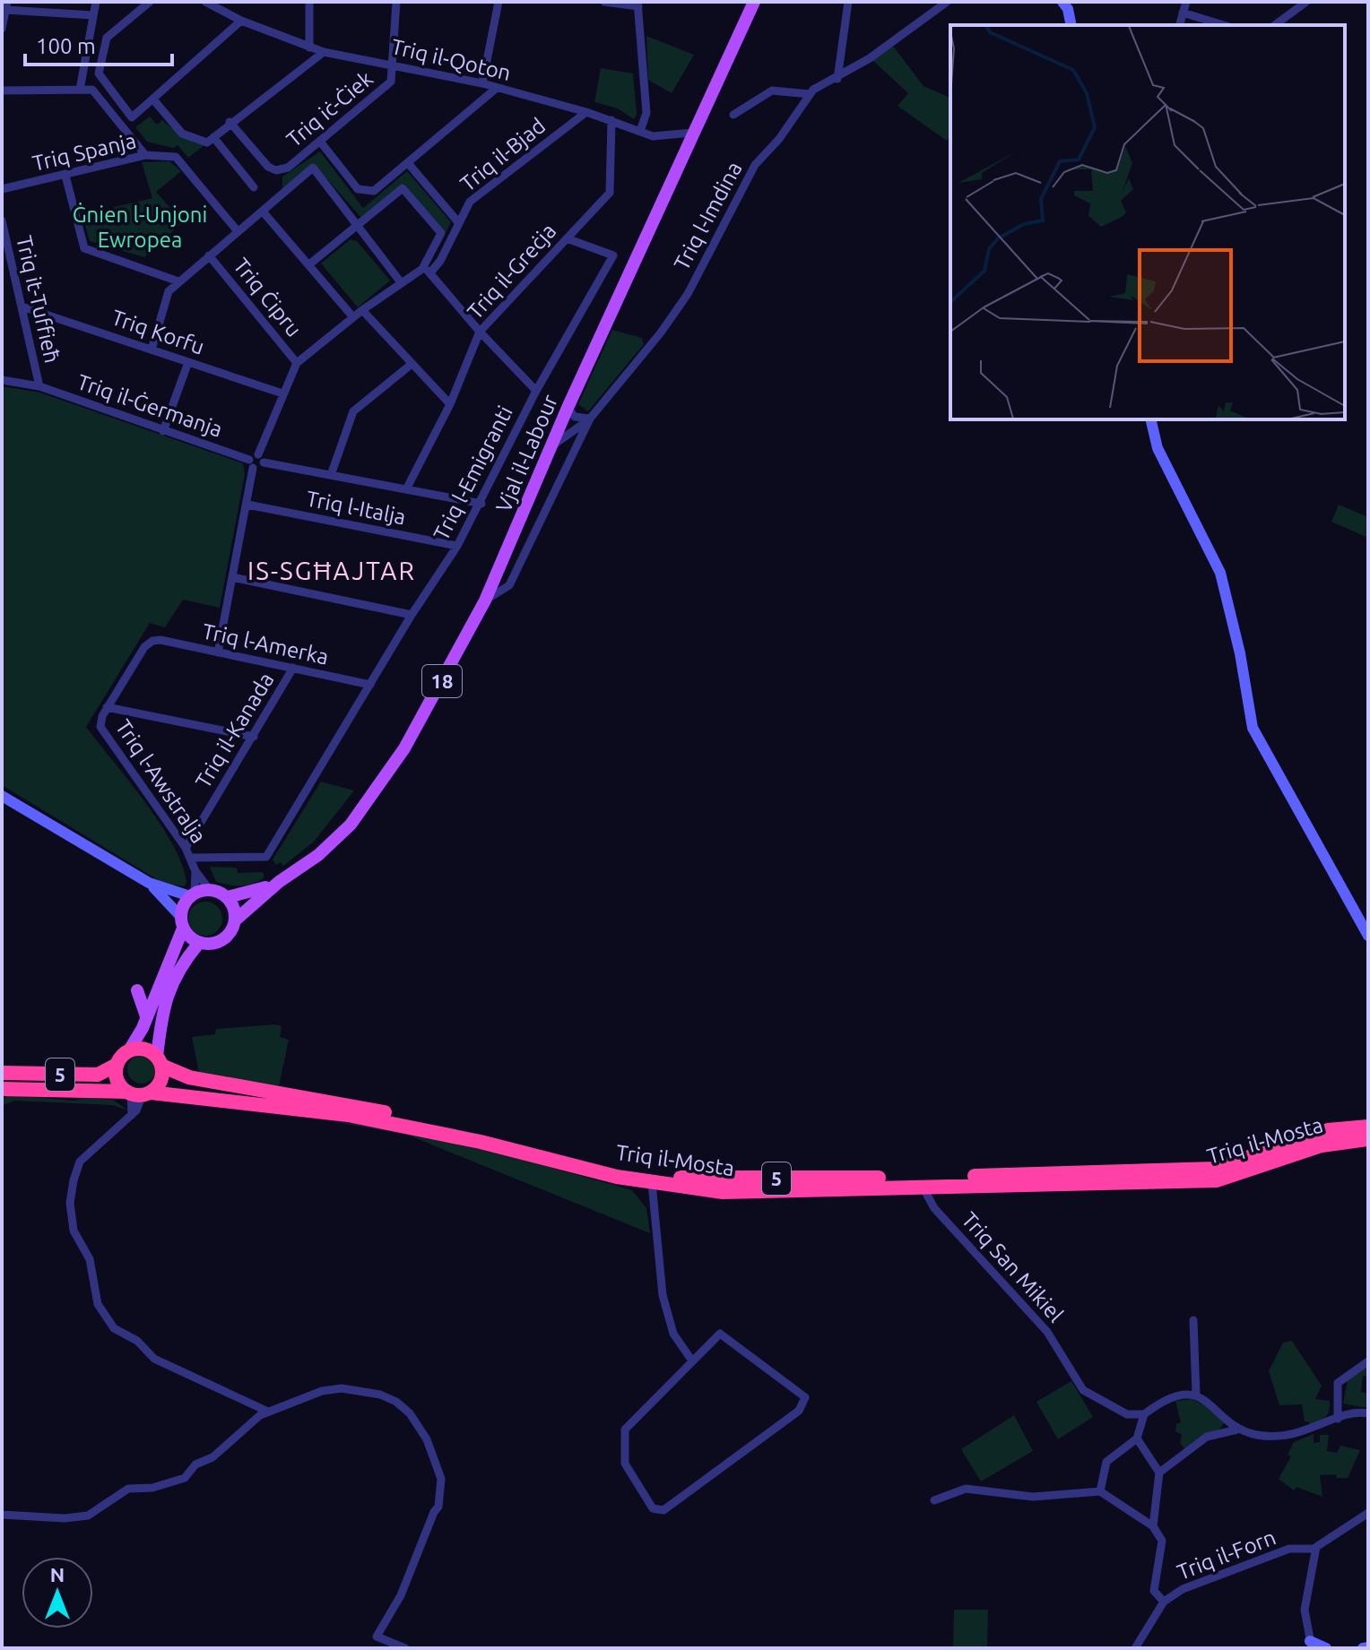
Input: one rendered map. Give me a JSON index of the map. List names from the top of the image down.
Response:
{
  "streets": {
    "highway": ["5", "Triq il-Mosta"],
    "main road": ["Vjal il-Labour", "18"],
    "street": [
      "Triq il-Qoton",
      "Triq iċ-Ċiek",
      "Triq Spanja",
      "Triq il-Bjad",
      "Triq l-Imdina",
      "Triq il-Greċja",
      "Triq Ċipru",
      "Triq it-Tuffieħ",
      "Triq Korfu",
      "Triq il-Ġermanja",
      "Triq l-Emigranti",
      "Triq l-Italja",
      "Triq l-Amerka",
      "Triq il-Kanada",
      "Triq l-Awstralja",
      "Triq San Mikiel",
      "Triq il-Forn"
    ]
  },
  "crossings": [
    ["Triq il-Qoton", "Triq iċ-Ċiek"],
    ["Triq il-Qoton", "Triq il-Bjad"],
    ["Triq il-Qoton", "Triq il-Greċja"],
    ["Triq il-Qoton", "Vjal il-Labour"],
    ["Triq l-Imdina", "Vjal il-Labour"],
    ["Triq il-Greċja", "Triq l-Emigranti"],
    ["Triq it-Tuffieħ", "Triq Korfu"],
    ["Triq it-Tuffieħ", "Triq il-Ġermanja"],
    ["Vjal il-Labour", "18"],
    ["Triq l-Emigranti", "Triq l-Italja"],
    ["Triq l-Emigranti", "Triq l-Amerka"],
    ["Triq l-Emigranti", "Triq l-Awstralja"],
    ["Triq l-Amerka", "Triq il-Kanada"],
    ["Triq l-Amerka", "Triq l-Awstralja"],
    ["18", "Triq l-Awstralja"],
    ["Triq il-Kanada", "Triq l-Awstralja"],
    ["5", "Triq il-Mosta"],
    ["Triq il-Mosta", "Triq San Mikiel"]
  ],
  "districts": ["IS-SGĦAJTAR"],
  "parks": ["Ġnien l-Unjoni Ewropea"],
  "scale_bar": "100 m",
  "north": "top"
}
